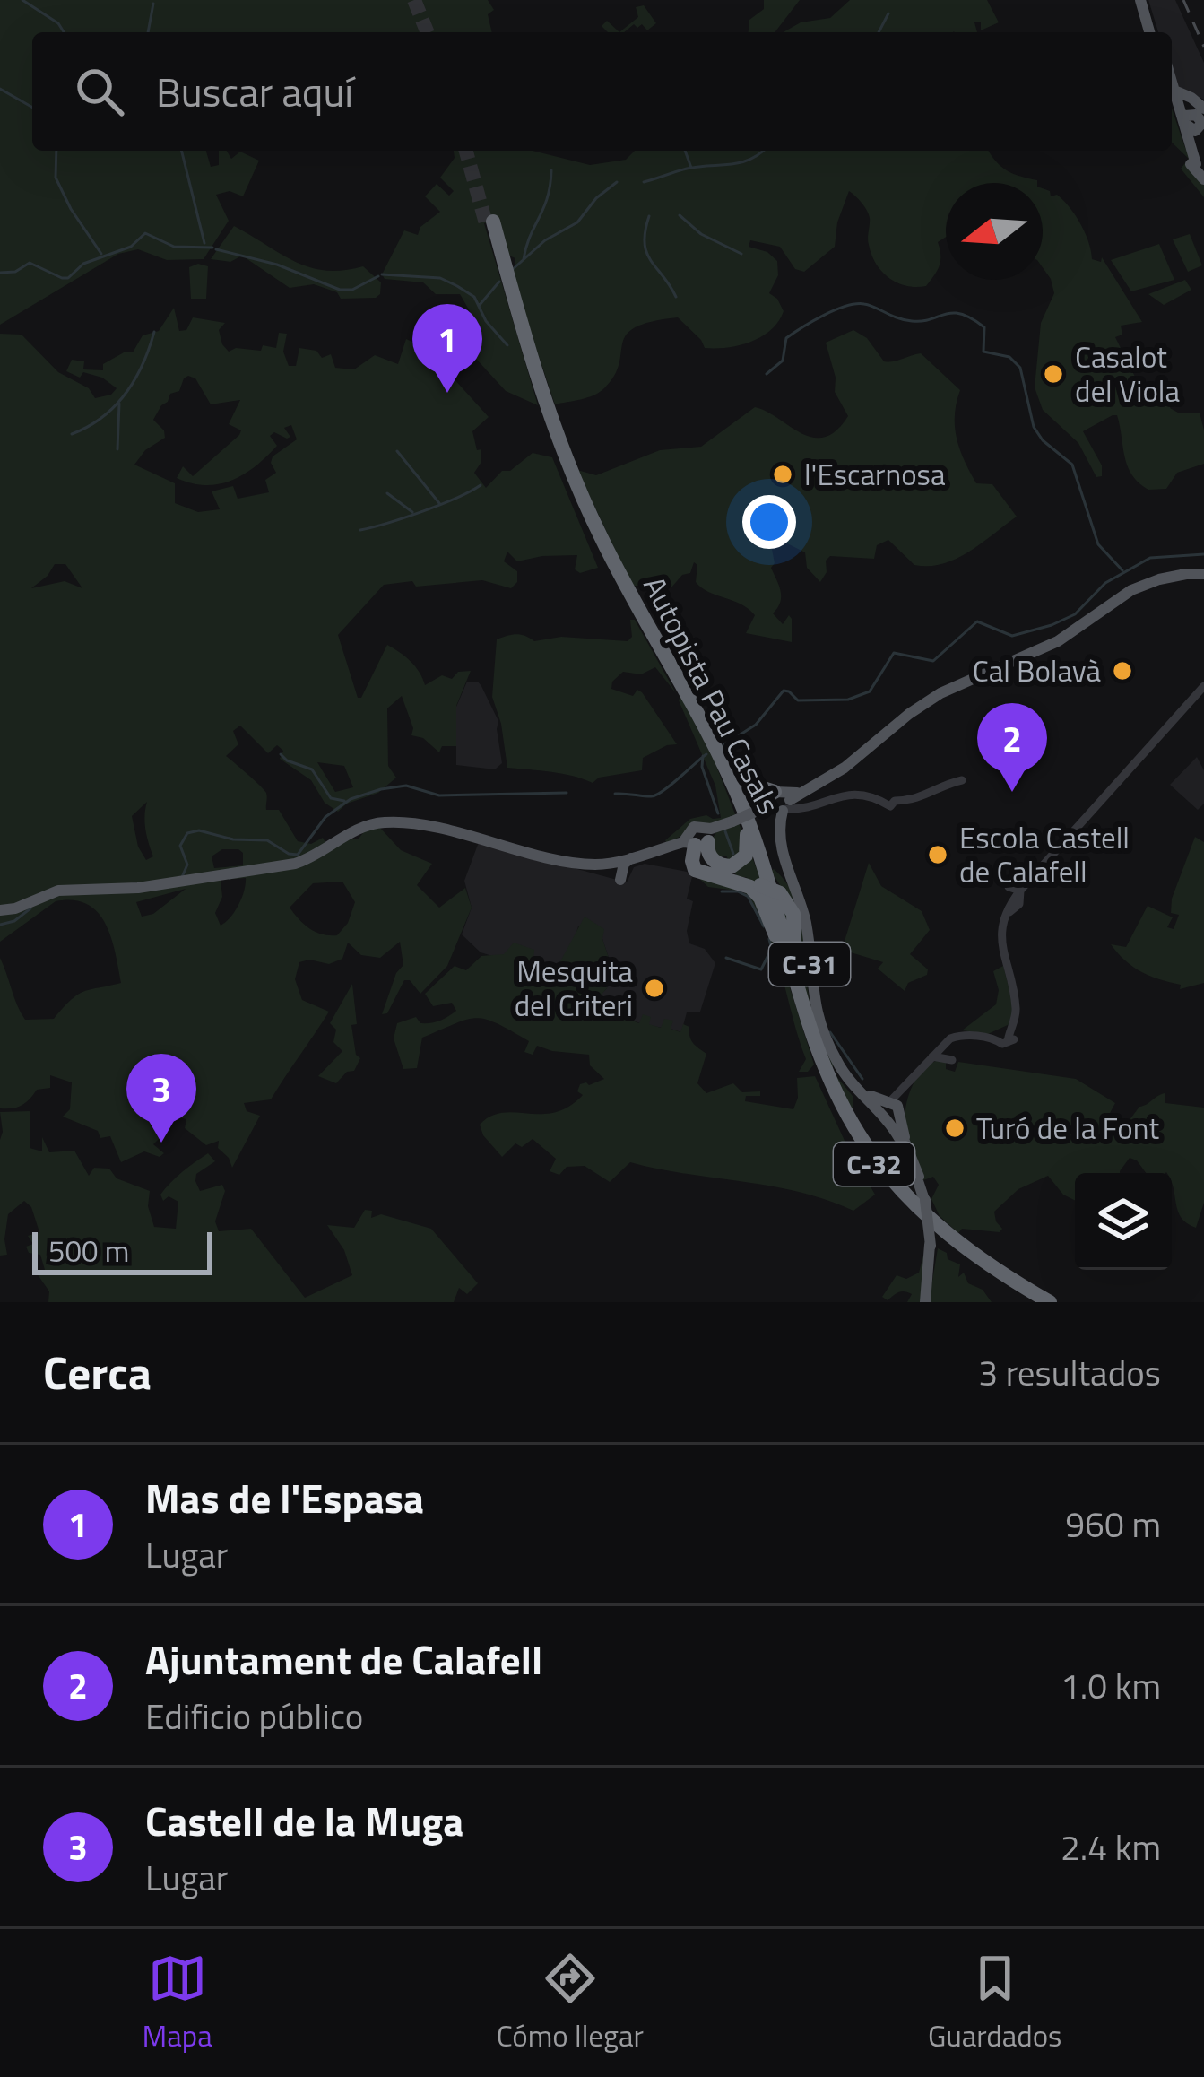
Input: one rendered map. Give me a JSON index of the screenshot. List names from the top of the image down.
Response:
{
  "streets": {
    "highway": ["Autopista Pau Casals", "C-32"],
    "main road": ["C-31"]
  },
  "places": [
    "Casalot del Viola",
    "l'Escarnosa",
    "Cal Bolavà",
    "Escola Castell de Calafell",
    "Mesquita del Criteri",
    "Turó de la Font"
  ],
  "scale_bar": "500 m",
  "north": "left",
  "page": {
    "search": "Buscar aquí",
    "pins": ["1", "2", "3"],
    "scale": "500 m",
    "heading": ["Cerca", "3 resultados"],
    "list": [
      {
        "mark": "1",
        "name": "Mas de l'Espasa",
        "note": "Lugar",
        "value": "960 m"
      },
      {
        "mark": "2",
        "name": "Ajuntament de Calafell",
        "note": "Edificio público",
        "value": "1.0 km"
      },
      {
        "mark": "3",
        "name": "Castell de la Muga",
        "note": "Lugar",
        "value": "2.4 km"
      }
    ],
    "nav": ["Mapa", "Cómo llegar", "Guardados"]
  }
}
